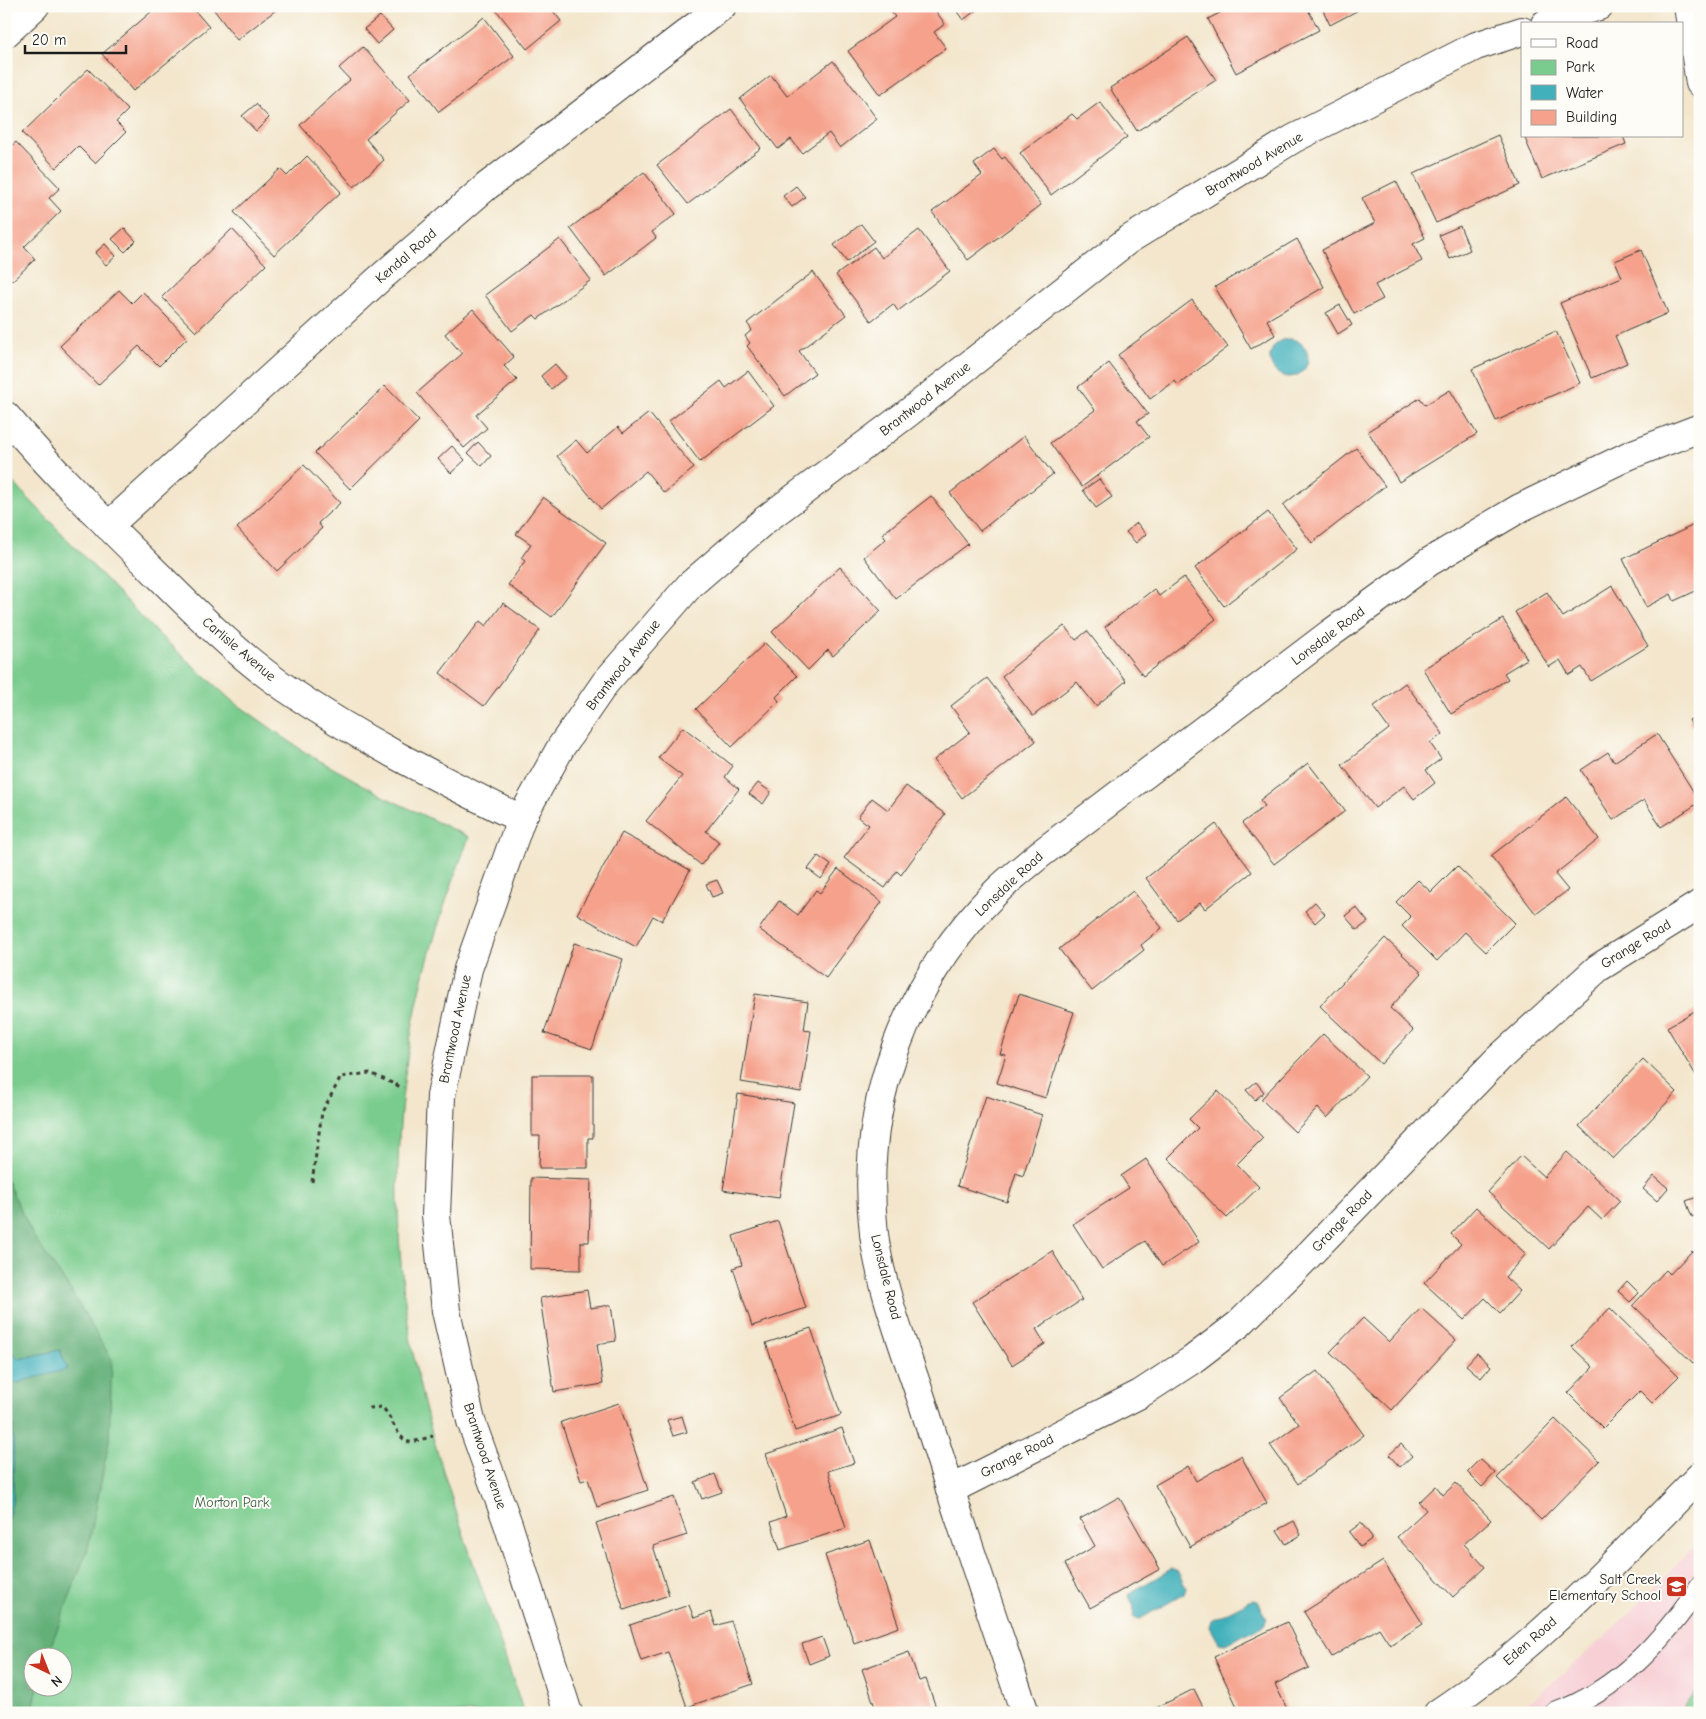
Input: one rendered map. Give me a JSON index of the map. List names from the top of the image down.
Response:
{
  "streets": {
    "street": [
      "Brantwood Avenue",
      "Kendal Road",
      "Lonsdale Road",
      "Carlisle Avenue",
      "Grange Road",
      "Eden Road"
    ]
  },
  "crossings": [
    ["Brantwood Avenue", "Carlisle Avenue"],
    ["Kendal Road", "Carlisle Avenue"],
    ["Lonsdale Road", "Grange Road"]
  ],
  "parks": ["Morton Park"],
  "places": {
    "school or university": ["Salt Creek Elementary School"]
  },
  "legend": [
    "Road",
    "Park",
    "Water",
    "Building"
  ],
  "scale_bar": "20 m",
  "north": "bottom right"
}
